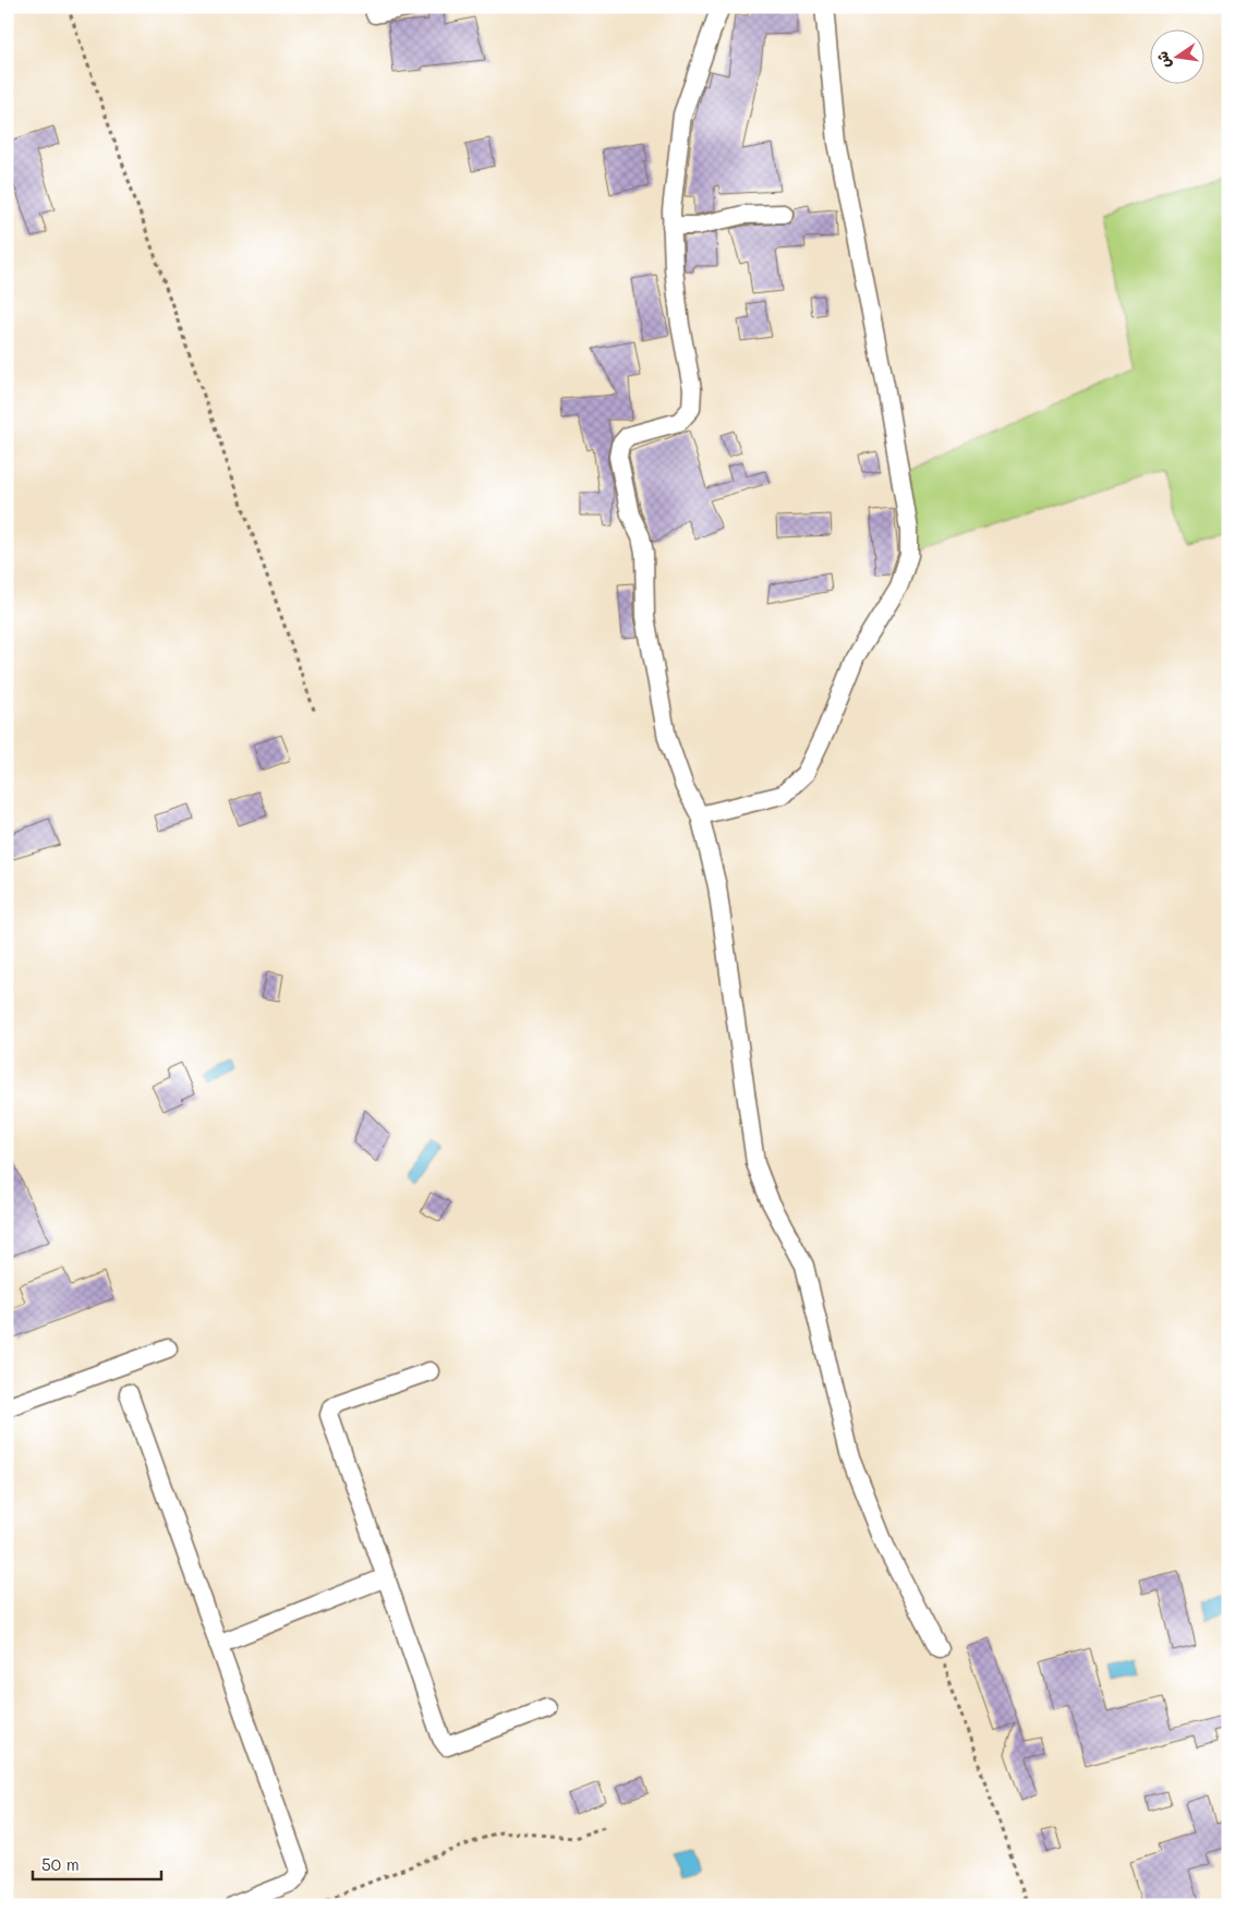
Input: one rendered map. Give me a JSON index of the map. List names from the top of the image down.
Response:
{
  "scale_bar": "50 m",
  "north": "left"
}
